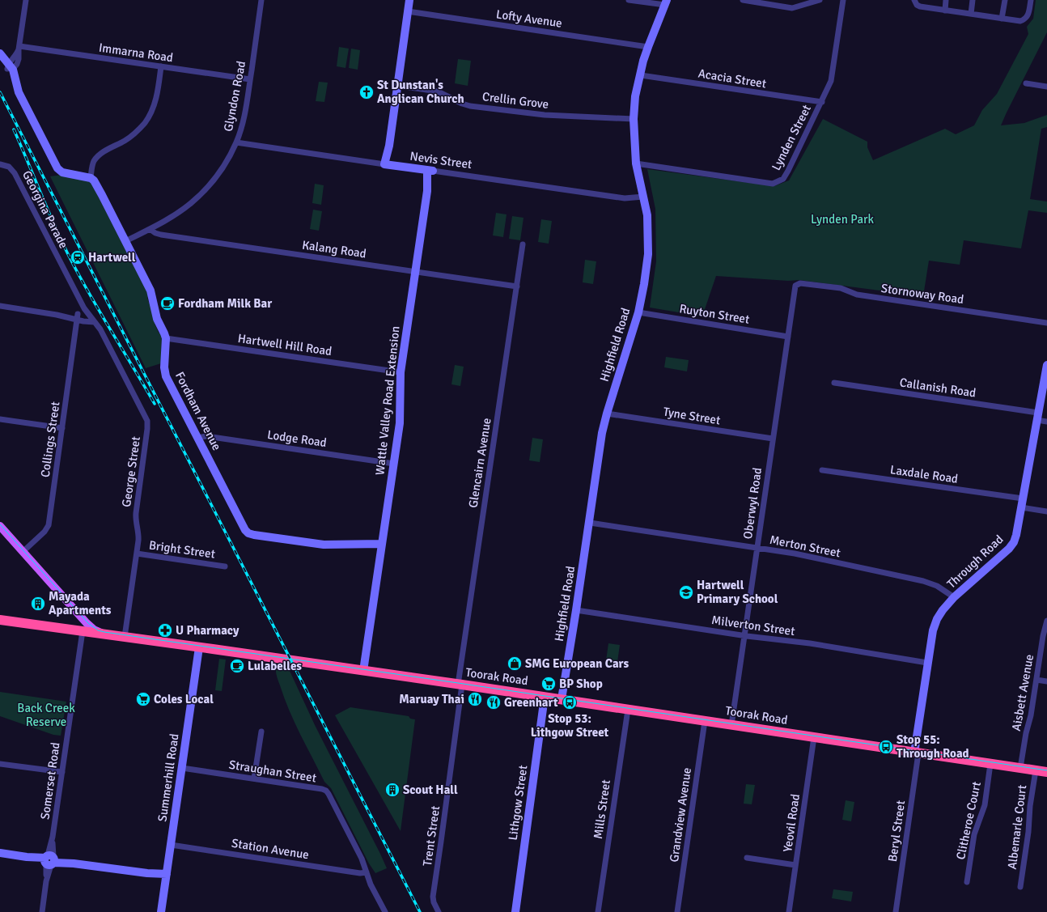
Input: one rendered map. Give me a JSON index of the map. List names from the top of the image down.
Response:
{
  "streets": {
    "highway": ["Toorak Road"],
    "street": [
      "Lofty Avenue",
      "Immarna Road",
      "Acacia Street",
      "Glyndon Road",
      "Crellin Grove",
      "Lynden Street",
      "Nevis Street",
      "Georgina Parade",
      "Kalang Road",
      "Stornoway Road",
      "Ruyton Street",
      "Hartwell Hill Road",
      "Highfield Road",
      "Callanish Road",
      "Wattle Valley Road Extension",
      "Fordham Avenue",
      "Tyne Street",
      "Lodge Road",
      "Collings Street",
      "Glencairn Avenue",
      "George Street",
      "Laxdale Road",
      "Oberwyl Road",
      "Merton Street",
      "Bright Street",
      "Through Road",
      "Milverton Street",
      "Aisbett Avenue",
      "Straughan Street",
      "Summerhill Road",
      "Somerset Road",
      "Lithgow Street",
      "Mills Street",
      "Grandview Avenue",
      "Clitheroe Court",
      "Yeovil Road",
      "Albemarle Court",
      "Beryl Street",
      "Trent Street",
      "Station Avenue"
    ]
  },
  "crossings": [
    ["Lofty Avenue", "Highfield Road"],
    ["Immarna Road", "Glyndon Road"],
    ["Acacia Street", "Lynden Street"],
    ["Acacia Street", "Highfield Road"],
    ["Glyndon Road", "Nevis Street"],
    ["Glyndon Road", "Kalang Road"],
    ["Glyndon Road", "Fordham Avenue"],
    ["Crellin Grove", "Highfield Road"],
    ["Lynden Street", "Highfield Road"],
    ["Nevis Street", "Highfield Road"],
    ["Nevis Street", "Wattle Valley Road Extension"],
    ["Georgina Parade", "George Street"],
    ["Kalang Road", "Wattle Valley Road Extension"],
    ["Kalang Road", "Glencairn Avenue"],
    ["Stornoway Road", "Oberwyl Road"],
    ["Ruyton Street", "Highfield Road"],
    ["Ruyton Street", "Oberwyl Road"],
    ["Hartwell Hill Road", "Wattle Valley Road Extension"],
    ["Hartwell Hill Road", "Fordham Avenue"],
    ["Highfield Road", "Tyne Street"],
    ["Highfield Road", "Merton Street"],
    ["Highfield Road", "Milverton Street"],
    ["Highfield Road", "Toorak Road"],
    ["Callanish Road", "Through Road"],
    ["Wattle Valley Road Extension", "Fordham Avenue"],
    ["Wattle Valley Road Extension", "Lodge Road"],
    ["Wattle Valley Road Extension", "Toorak Road"],
    ["Fordham Avenue", "Lodge Road"],
    ["Tyne Street", "Oberwyl Road"],
    ["Glencairn Avenue", "Toorak Road"],
    ["Glencairn Avenue", "Trent Street"],
    ["George Street", "Bright Street"],
    ["George Street", "Toorak Road"],
    ["Laxdale Road", "Through Road"],
    ["Oberwyl Road", "Merton Street"],
    ["Oberwyl Road", "Milverton Street"],
    ["Oberwyl Road", "Toorak Road"],
    ["Merton Street", "Through Road"],
    ["Through Road", "Milverton Street"],
    ["Through Road", "Toorak Road"],
    ["Through Road", "Beryl Street"],
    ["Toorak Road", "Aisbett Avenue"],
    ["Toorak Road", "Summerhill Road"],
    ["Toorak Road", "Somerset Road"],
    ["Toorak Road", "Lithgow Street"],
    ["Toorak Road", "Mills Street"],
    ["Toorak Road", "Grandview Avenue"],
    ["Toorak Road", "Clitheroe Court"],
    ["Toorak Road", "Yeovil Road"],
    ["Toorak Road", "Albemarle Court"],
    ["Toorak Road", "Beryl Street"],
    ["Toorak Road", "Trent Street"],
    ["Straughan Street", "Summerhill Road"],
    ["Straughan Street", "Station Avenue"],
    ["Summerhill Road", "Station Avenue"]
  ],
  "parks": ["Lynden Park", "Back Creek Reserve"],
  "places": {
    "church": ["St Dunstan's Anglican Church"],
    "station": ["Hartwell"],
    "cafe": ["Fordham Milk Bar", "Lulabelles"],
    "school or university": ["Hartwell Primary School"],
    "building": ["Mayada Apartments", "Scout Hall"],
    "pharmacy": ["U Pharmacy"],
    "shop": ["SMG European Cars"],
    "supermarket": ["BP Shop", "Coles Local"],
    "restaurant": ["Maruay Thai", "Greenhart"],
    "bus stop": ["Stop 53: Lithgow Street", "Stop 55: Through Road"]
  }
}
